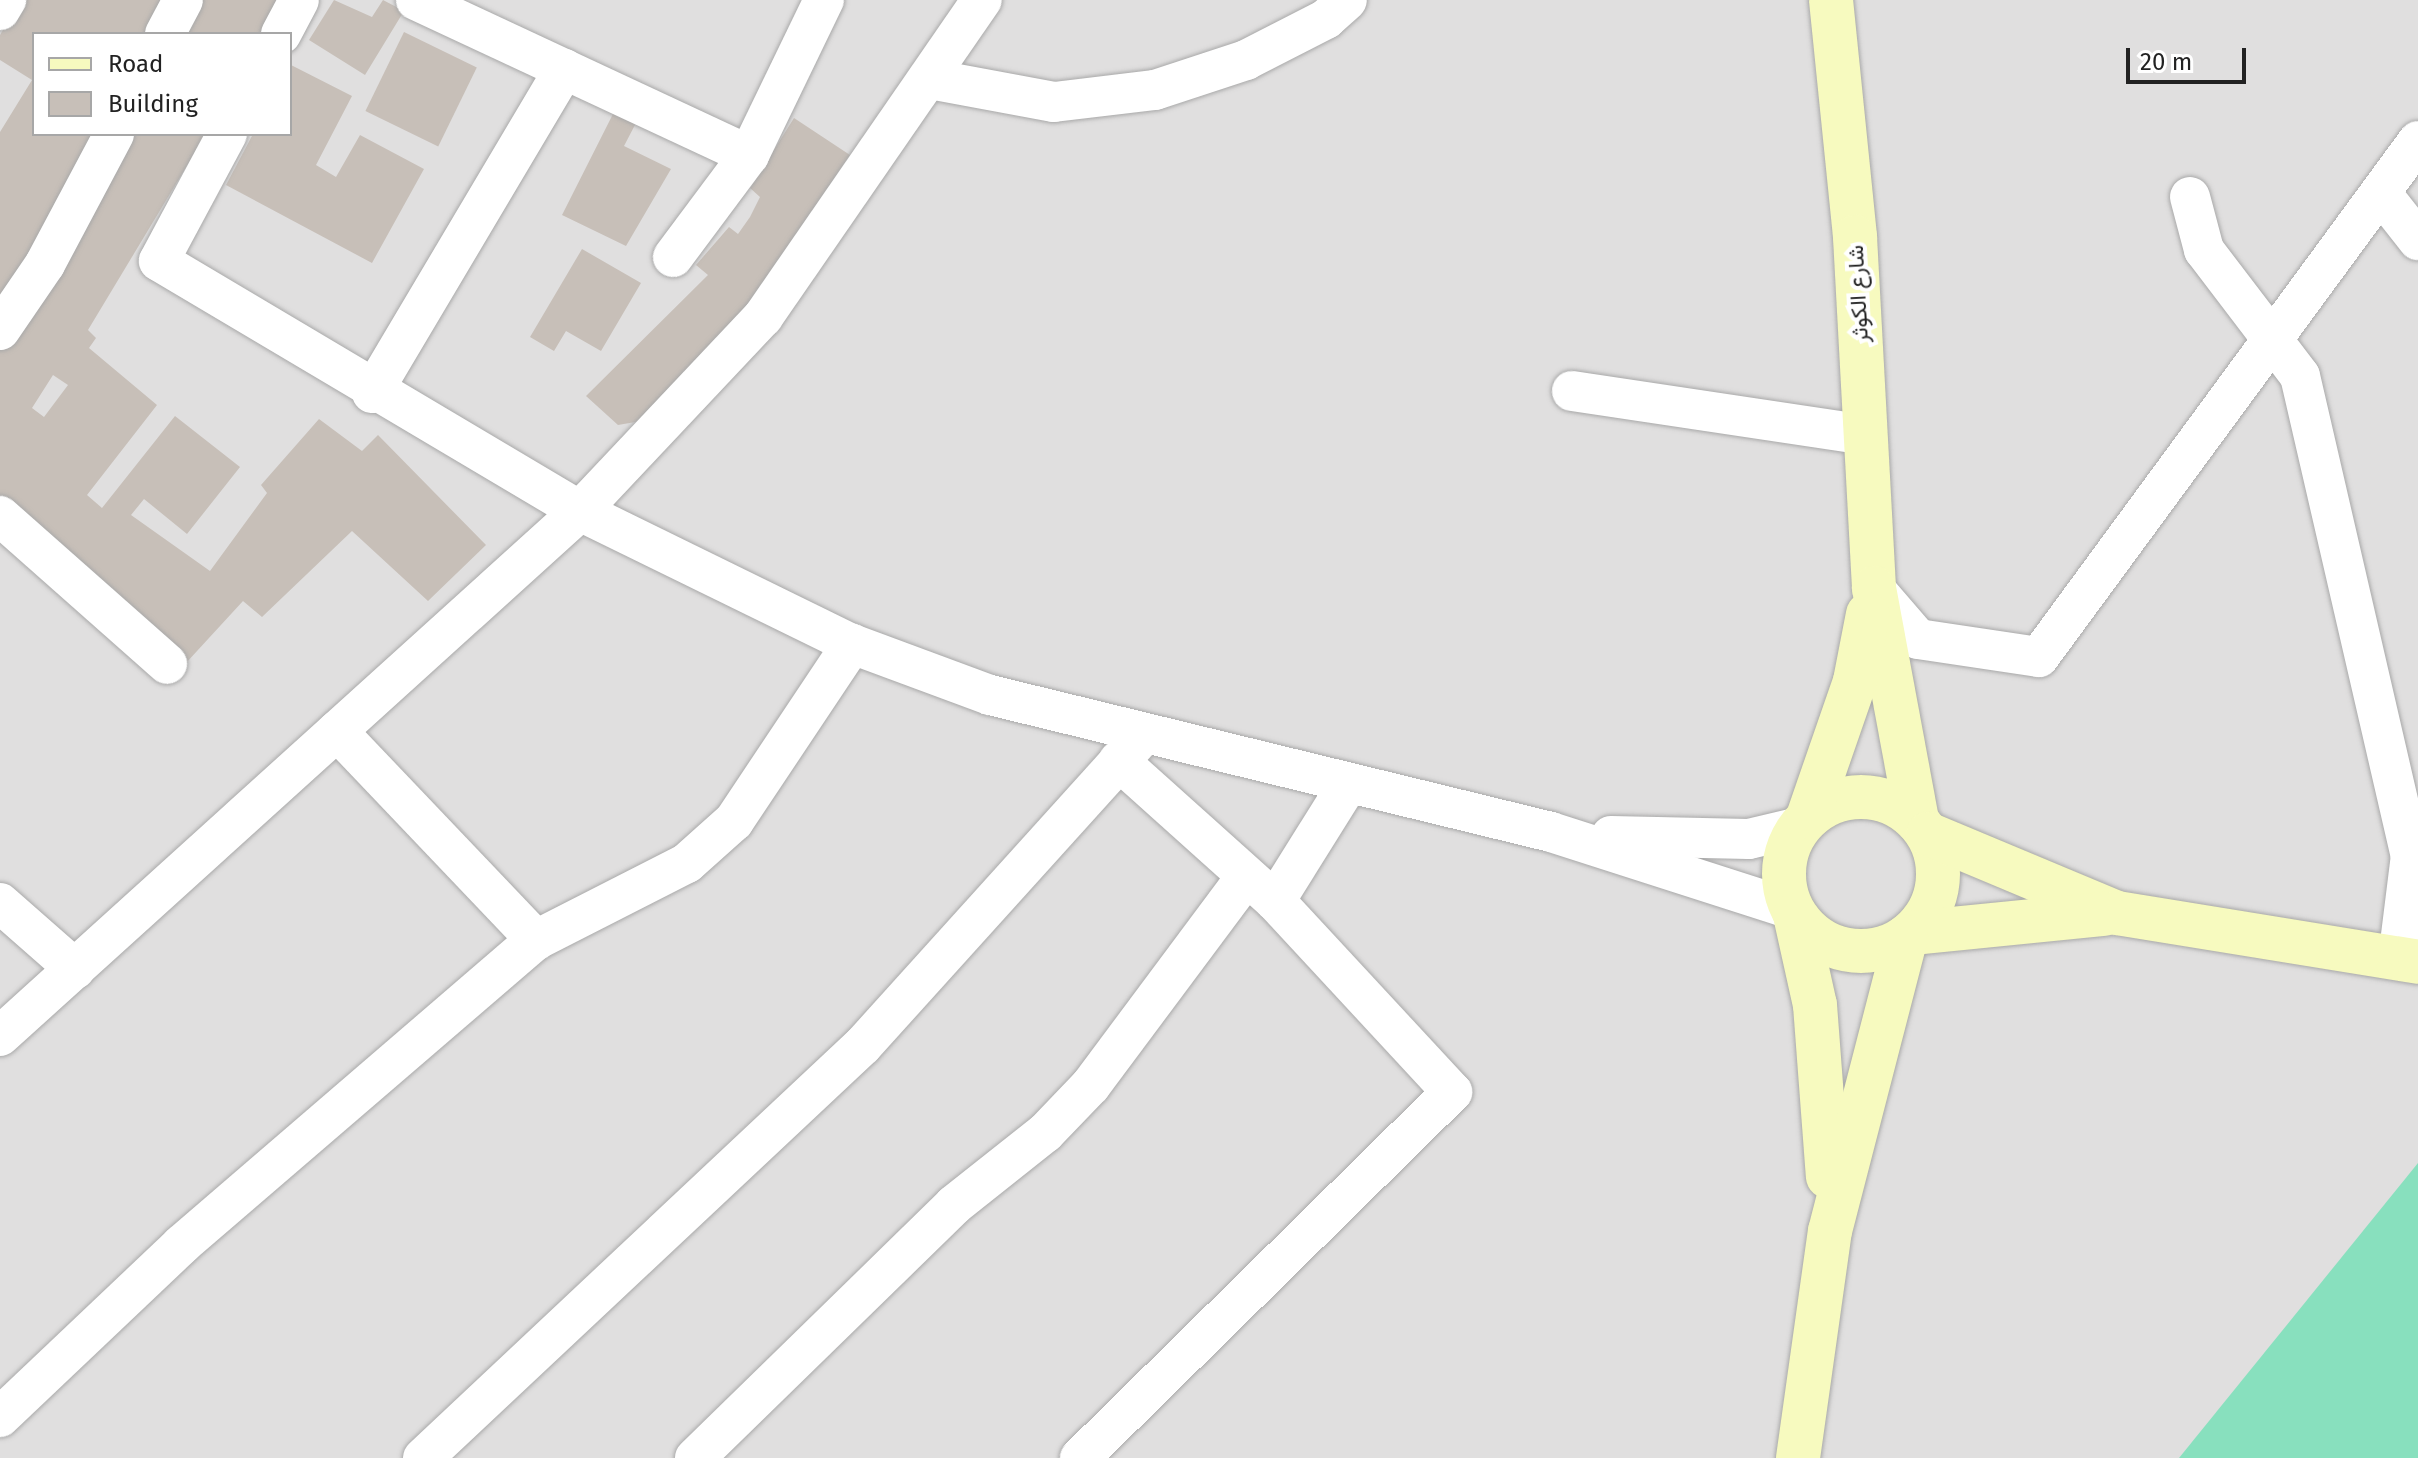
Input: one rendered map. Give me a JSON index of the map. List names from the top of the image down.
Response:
{
  "streets": {
    "main road": ["شارع الكوثر"]
  },
  "legend": ["Road", "Building"],
  "scale_bar": "20 m"
}
